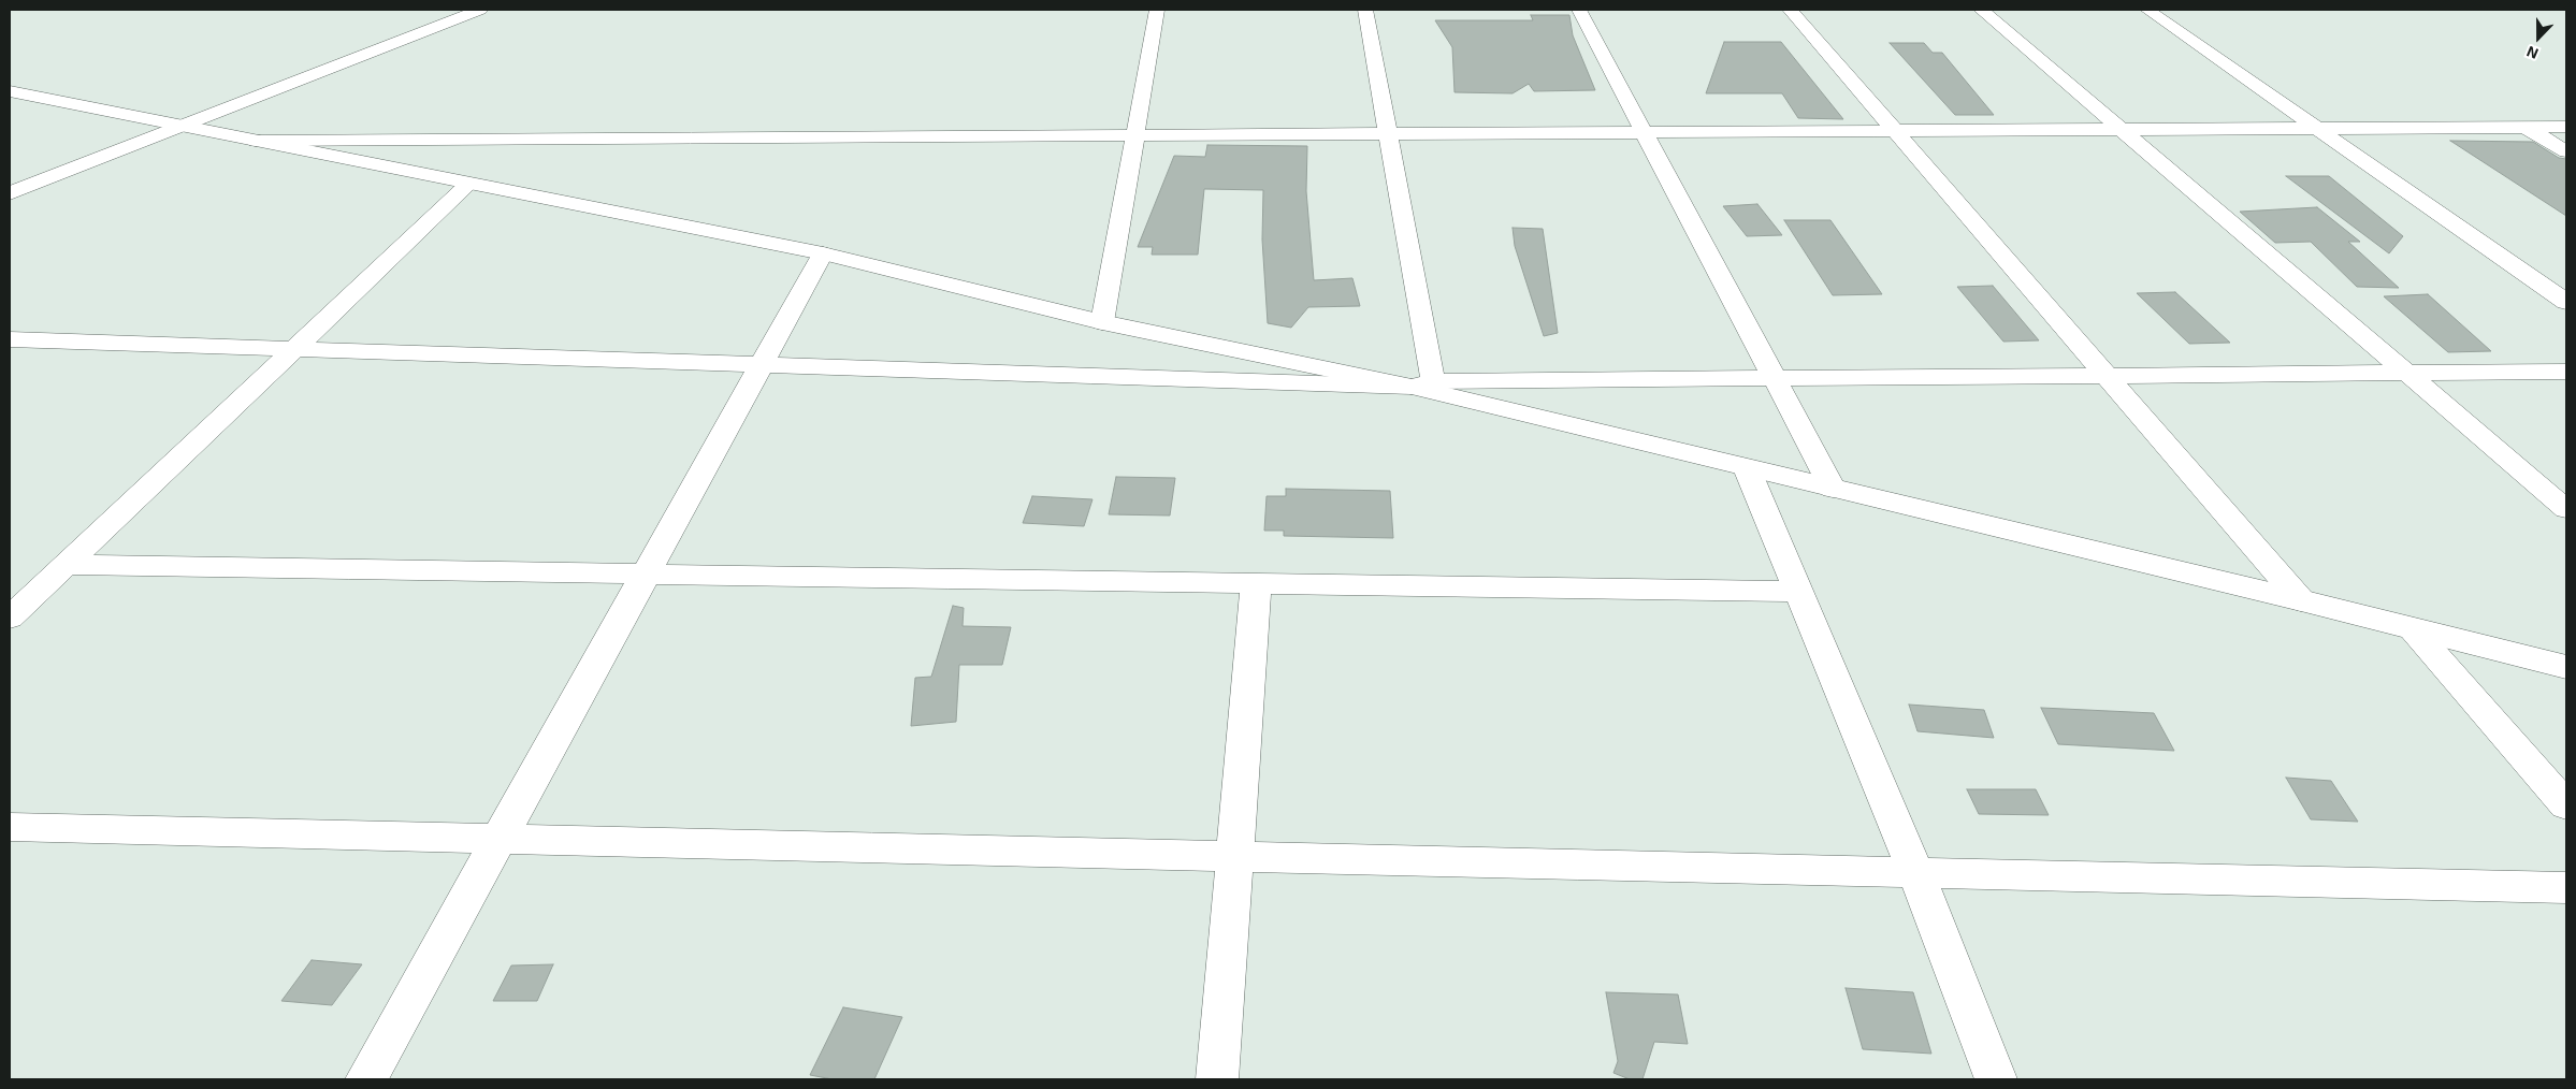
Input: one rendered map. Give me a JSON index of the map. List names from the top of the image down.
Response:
{
  "north": "bottom"
}
